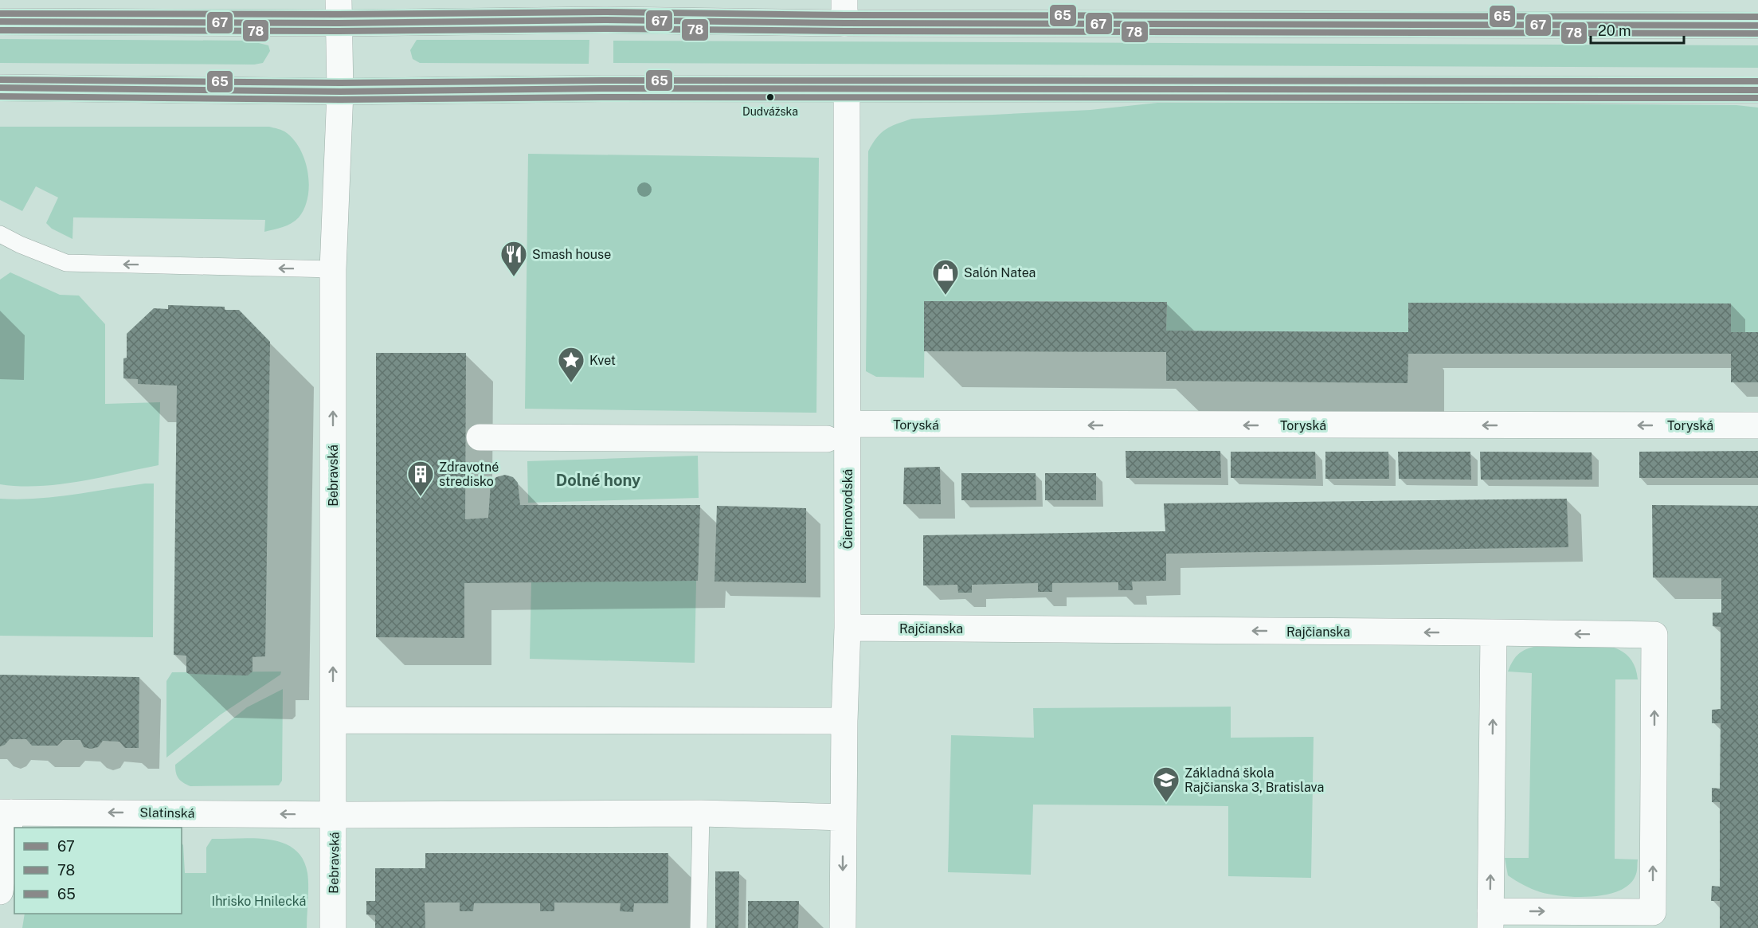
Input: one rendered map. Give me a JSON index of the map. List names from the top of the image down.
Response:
{
  "streets": {
    "street": [
      "Toryská",
      "Bebravská",
      "Čiernovodská",
      "Rajčianska",
      "Slatinská"
    ]
  },
  "crossings": [
    ["Toryská", "Čiernovodská"],
    ["Bebravská", "Slatinská"],
    ["Čiernovodská", "Rajčianska"],
    ["Čiernovodská", "Slatinská"]
  ],
  "one_way": ["Toryská", "Bebravská", "Slatinská"],
  "districts": ["Dolné hony"],
  "parks": ["Ihrisko Hnilecká"],
  "places": {
    "other": ["Dudvážska"],
    "restaurant": ["Smash house"],
    "shop": ["Salón Natea"],
    "place": ["Kvet"],
    "building": ["Zdravotné stredisko"],
    "school or university": ["Základná škola Rajčianska 3, Bratislava"]
  },
  "lines": ["transit line 65", "transit line 67", "transit line 78"],
  "legend": ["67", "78", "65"],
  "scale_bar": "20 m"
}
